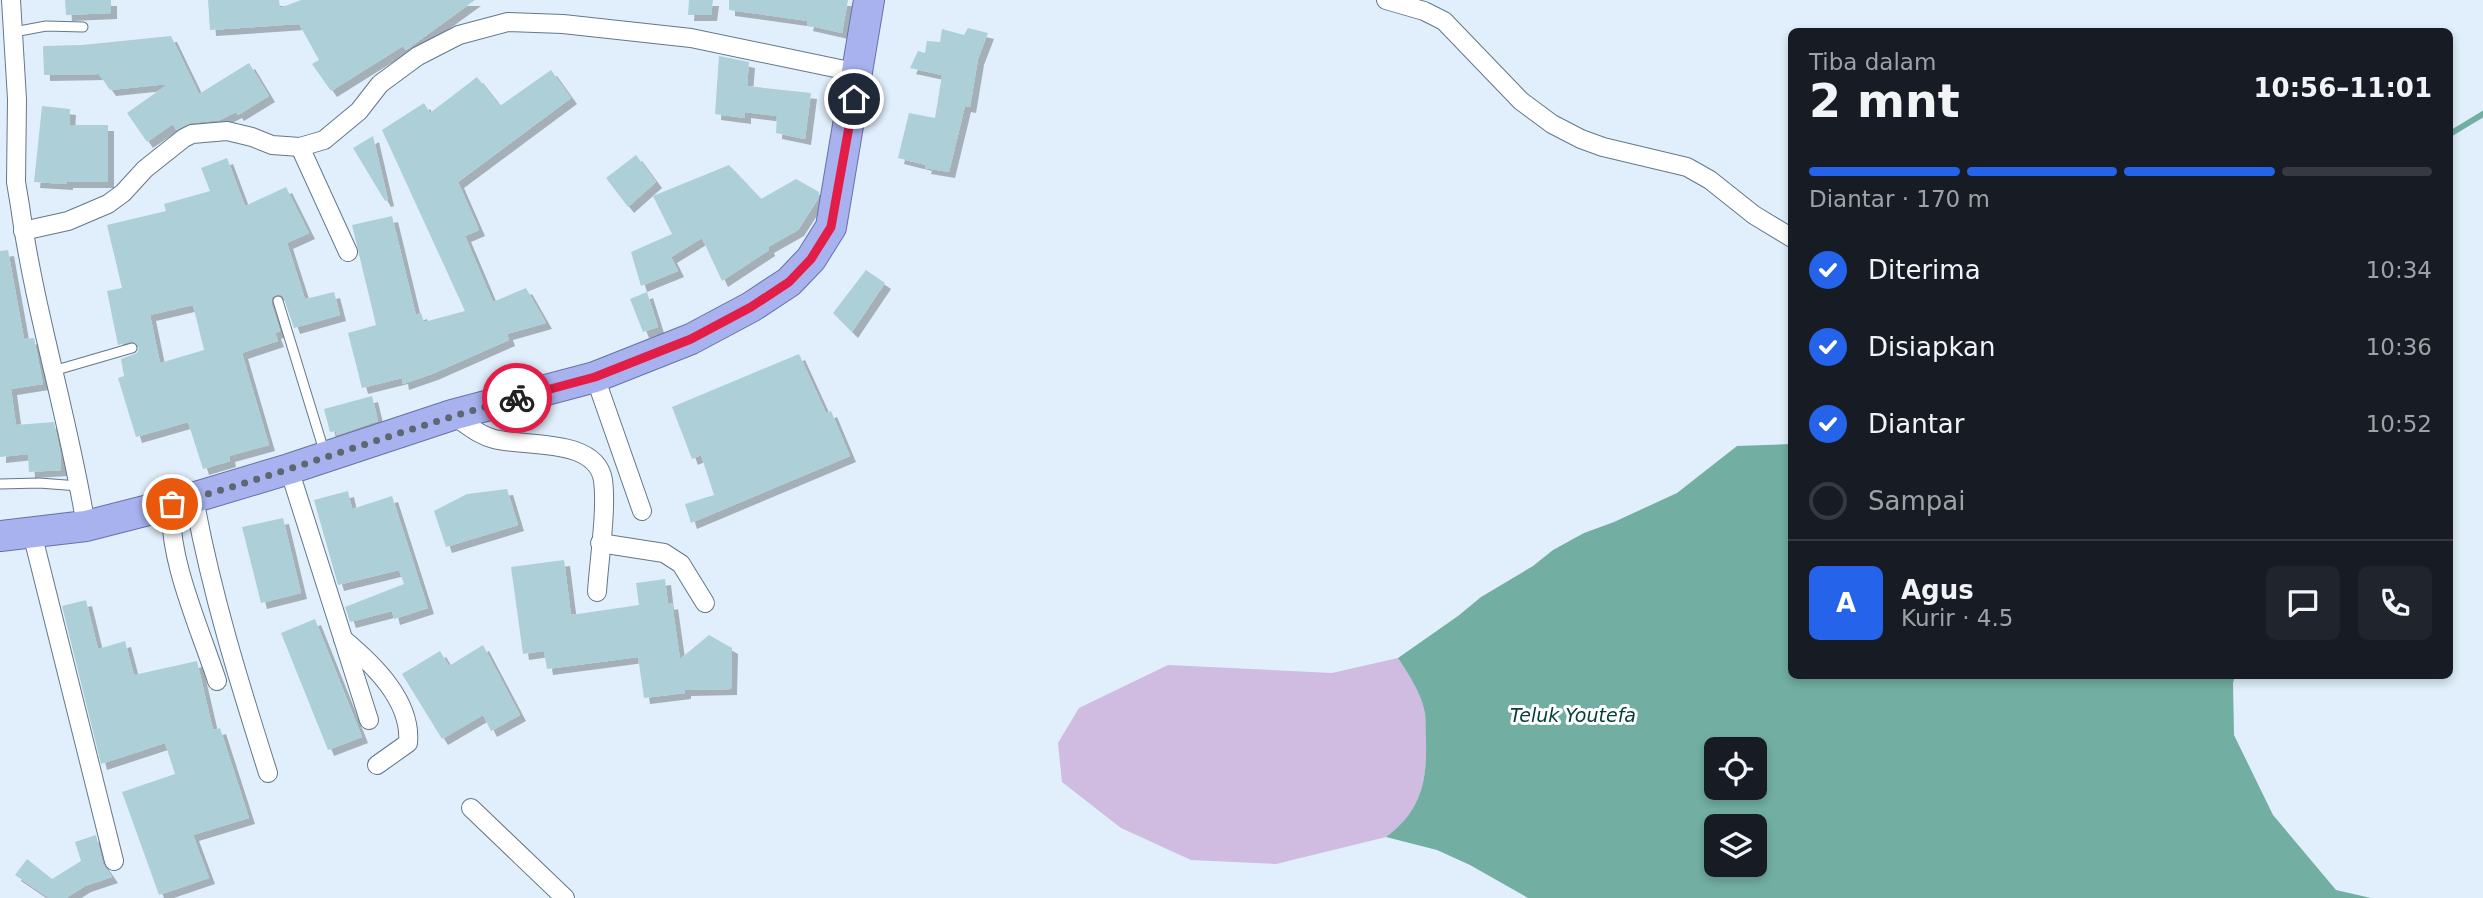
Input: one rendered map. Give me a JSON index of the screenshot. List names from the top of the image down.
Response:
{
  "water": ["Teluk Youtefa"],
  "page": {
    "heading": ["2 mnt", "Tiba dalam", "10:56–11:01"],
    "panel": ["Agus", "Kurir · 4.5"],
    "bar": "Diantar · 170 m",
    "list": [
      ["Diterima", "10:34"],
      ["Disiapkan", "10:36"],
      ["Diantar", "10:52"],
      "Sampai"
    ],
    "round": "A"
  }
}
